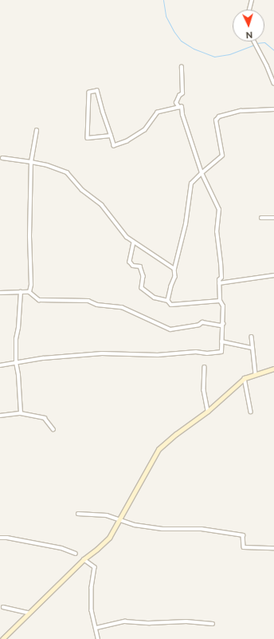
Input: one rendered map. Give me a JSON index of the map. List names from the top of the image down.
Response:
{
  "north": "bottom"
}
